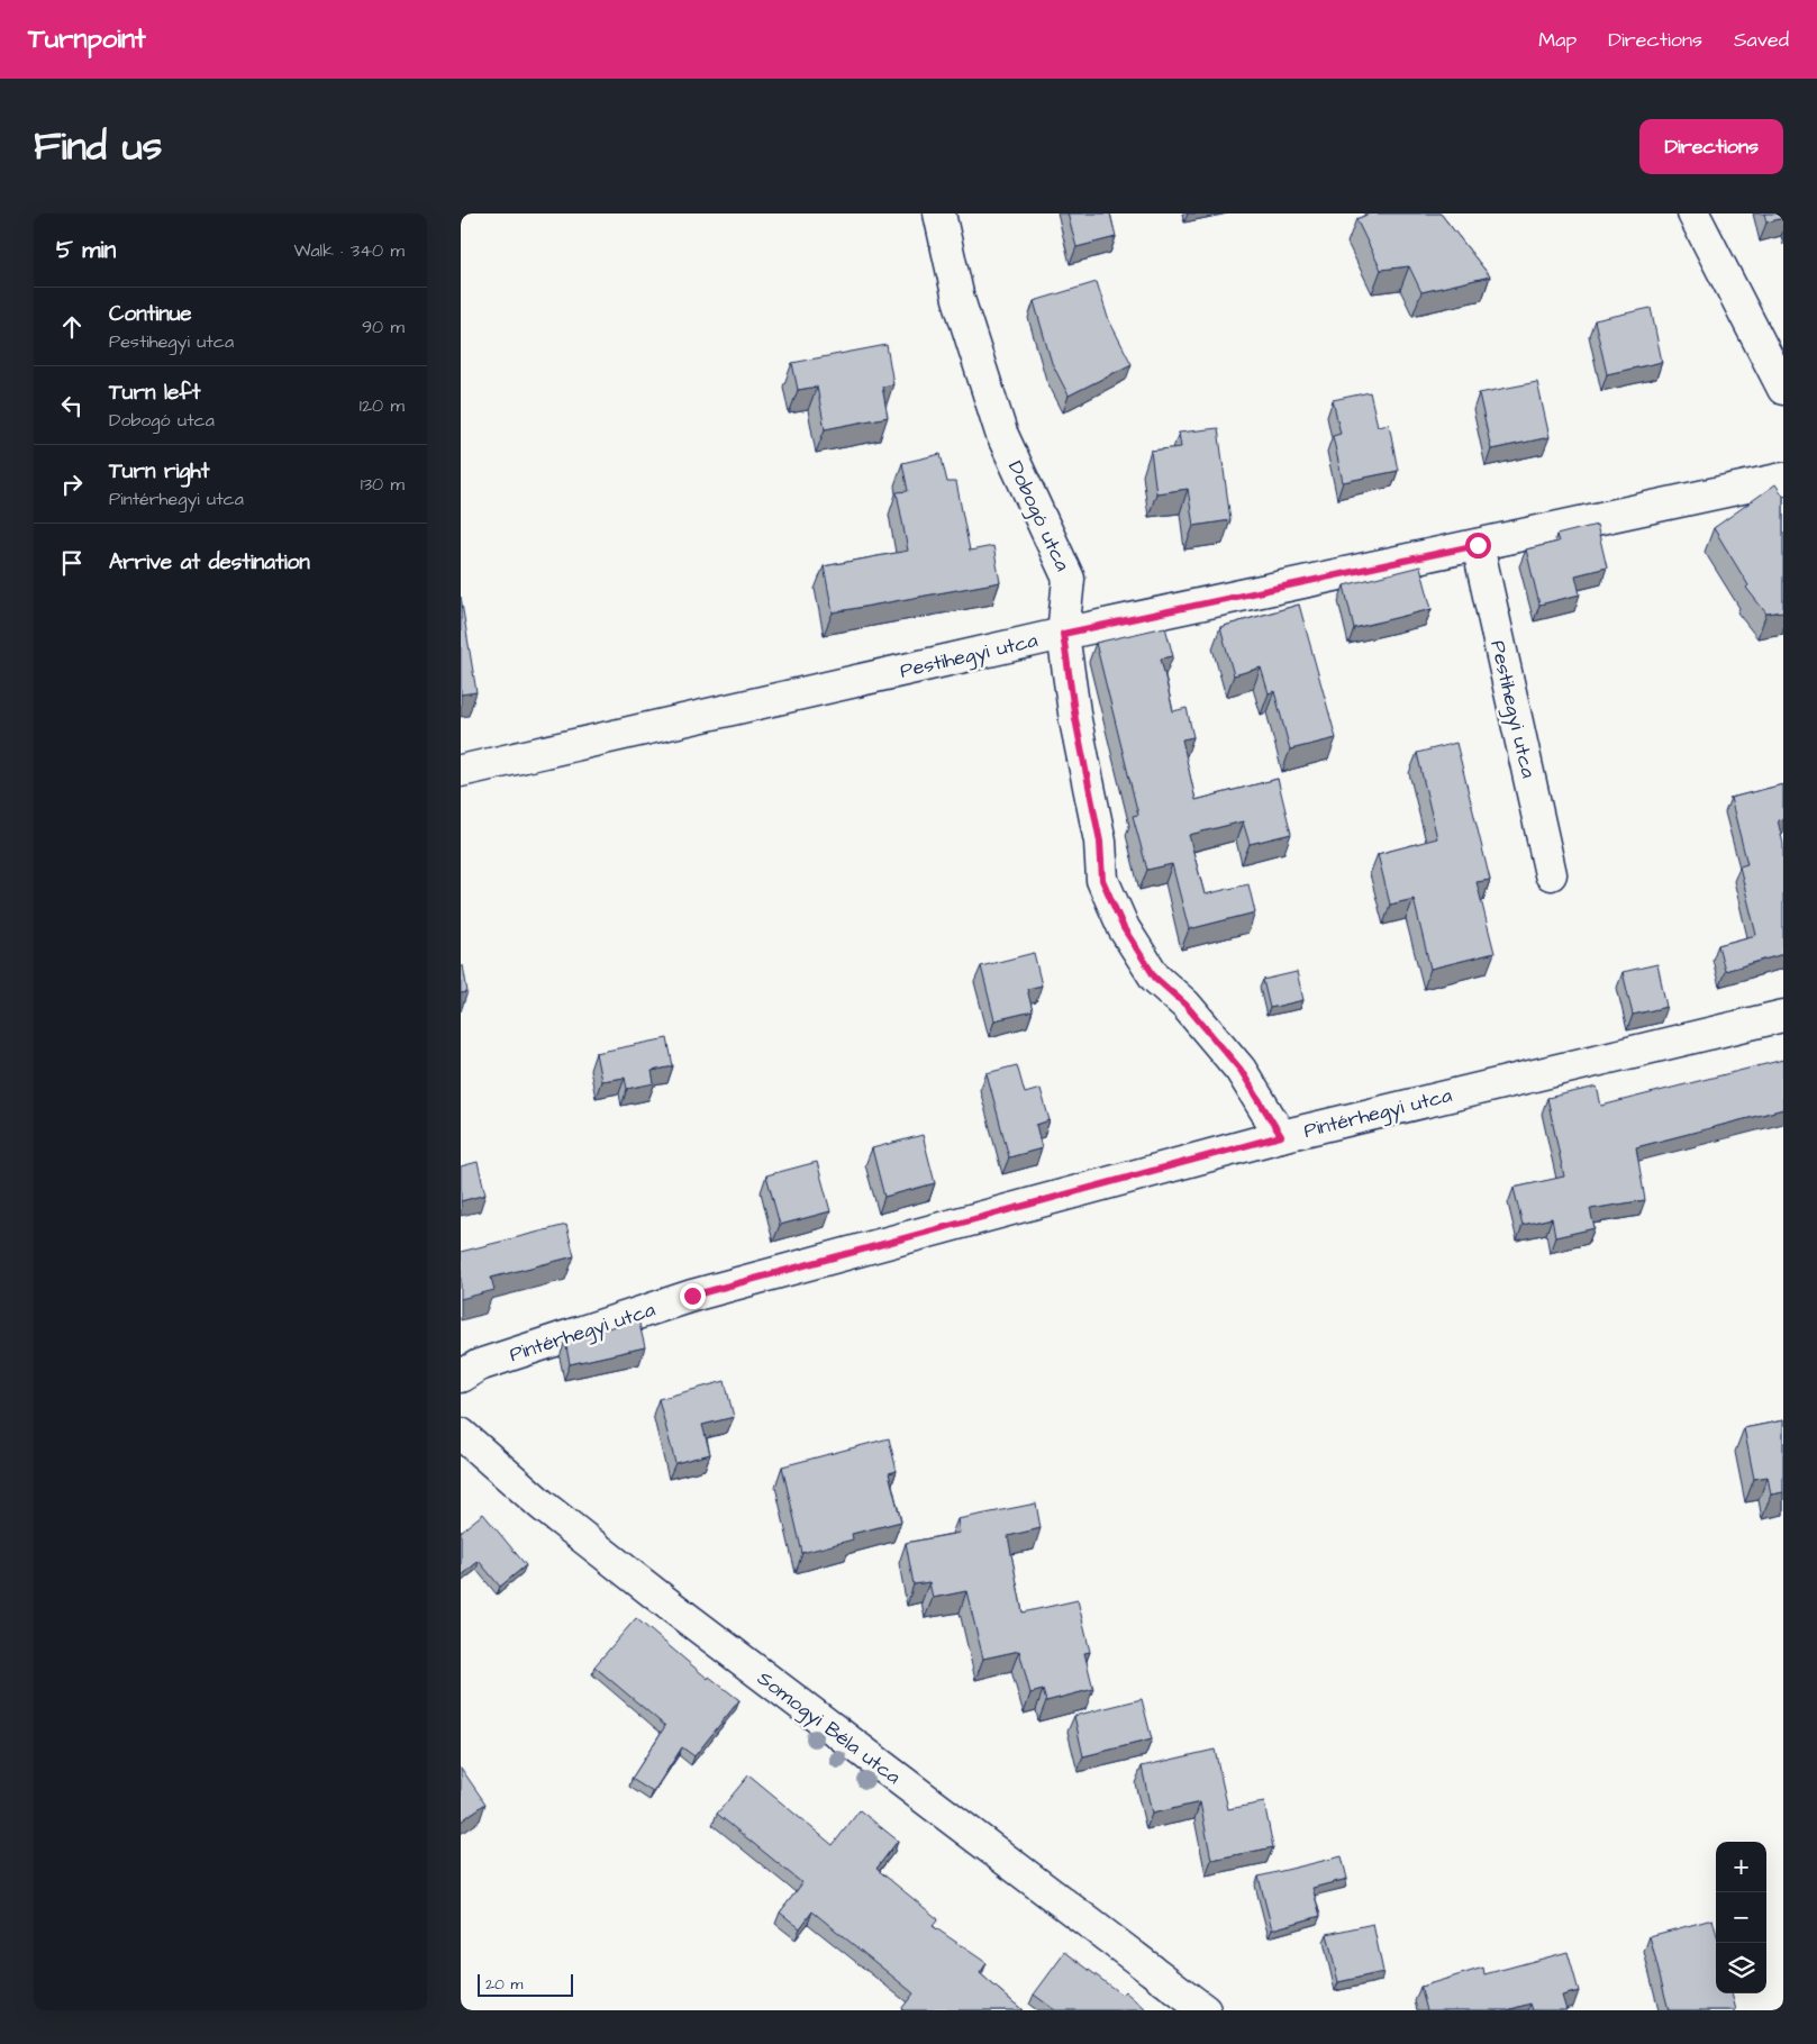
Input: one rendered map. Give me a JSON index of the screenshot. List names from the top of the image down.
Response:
{
  "streets": {
    "street": [
      "Dobogó utca",
      "Pestihegyi utca",
      "Pintérhegyi utca",
      "Somogyi Béla utca"
    ]
  },
  "crossings": [
    ["Dobogó utca", "Pestihegyi utca"],
    ["Dobogó utca", "Pintérhegyi utca"]
  ],
  "scale_bar": "20 m",
  "page": {
    "header": "Turnpoint",
    "nav": ["Map", "Directions", "Saved"],
    "title": "Find us",
    "buttons": "Directions",
    "heading": ["5 min", "Walk · 340 m"],
    "list": [
      ["Continue", "Pestihegyi utca", "90 m"],
      ["Turn left", "Dobogó utca", "120 m"],
      ["Turn right", "Pintérhegyi utca", "130 m"],
      "Arrive at destination"
    ],
    "map_buttons": ["+", "−"],
    "scale": "20 m"
  }
}
